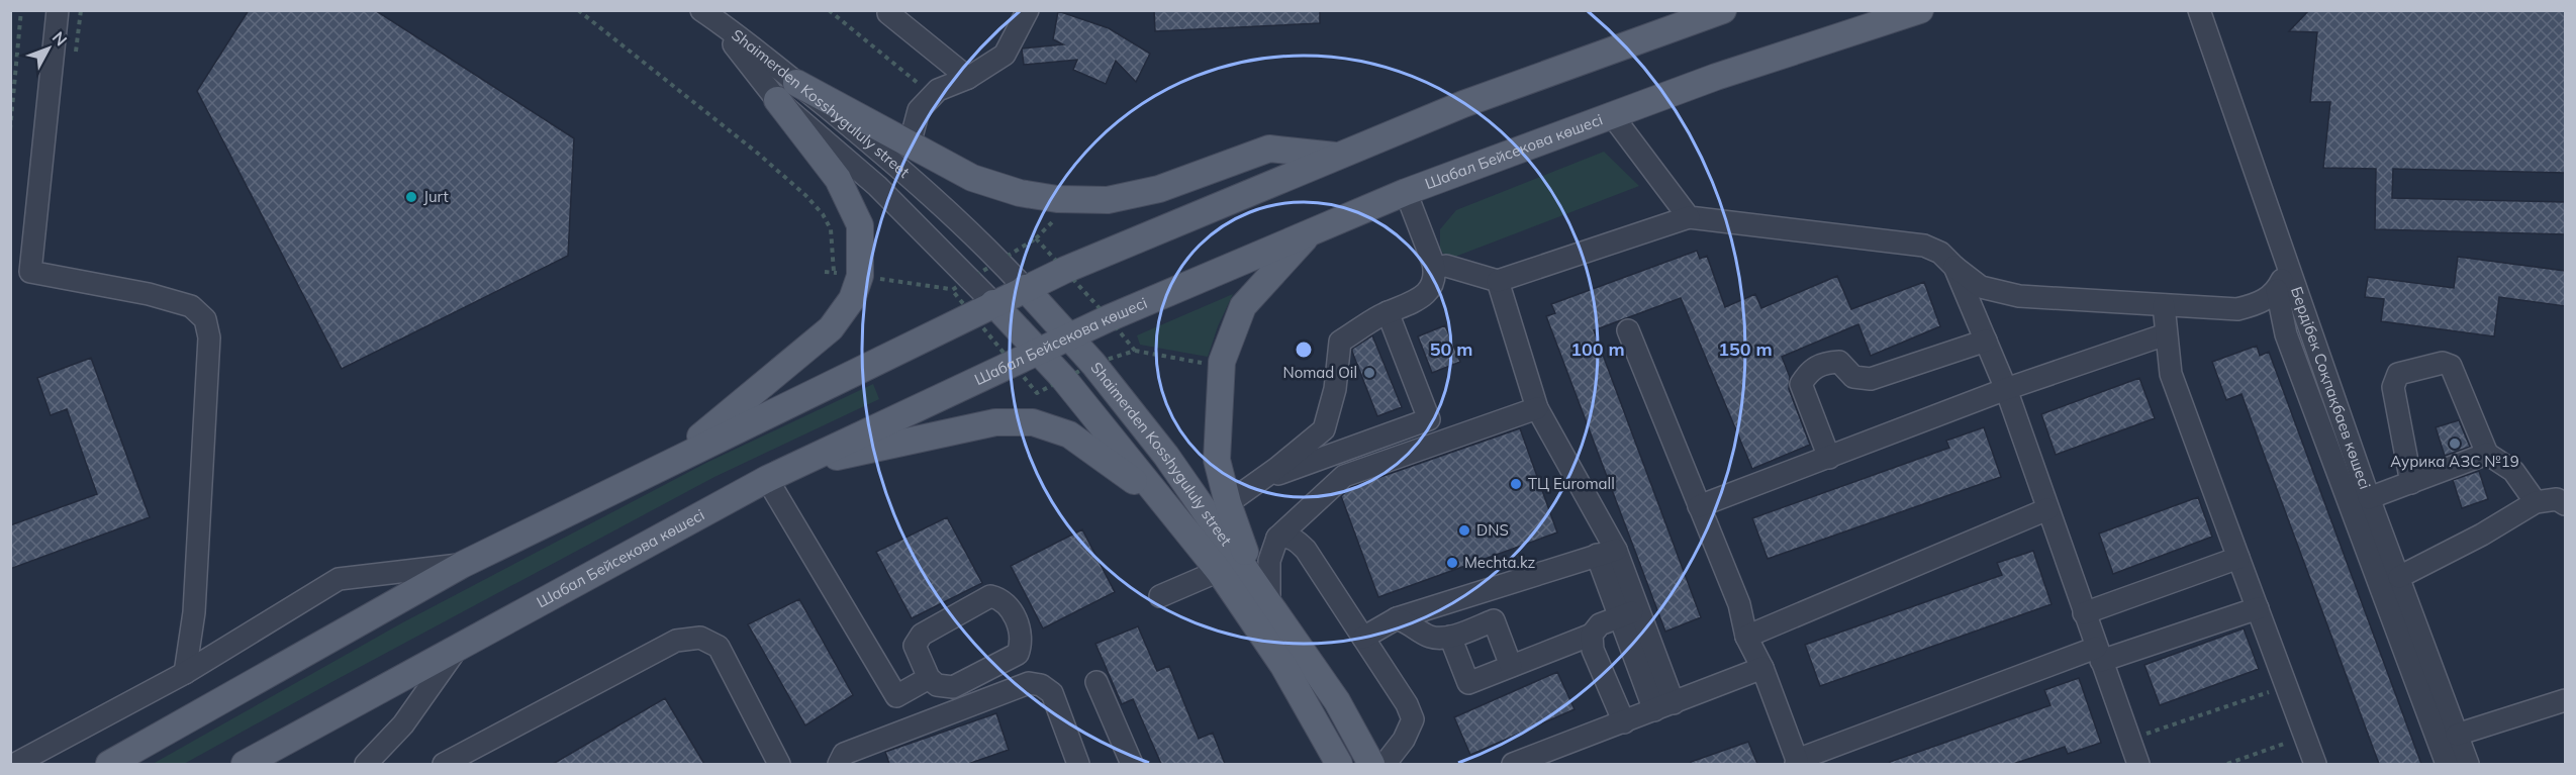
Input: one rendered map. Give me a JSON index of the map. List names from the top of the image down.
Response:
{
  "streets": {
    "main road": ["Shaimerden Kosshygululy street", "Шабал Бейсекова көшесі"],
    "street": ["Бердібек Соқпақбаев көшесі"]
  },
  "crossings": [
    ["Shaimerden Kosshygululy street", "Шабал Бейсекова көшесі"]
  ],
  "places": [
    "Jurt",
    "Nomad Oil",
    "Аурика АЗС №19",
    "ТЦ Euromall",
    "DNS",
    "Mechta.kz"
  ],
  "north": "top right",
  "rings": ["50 m", "100 m", "150 m"]
}
